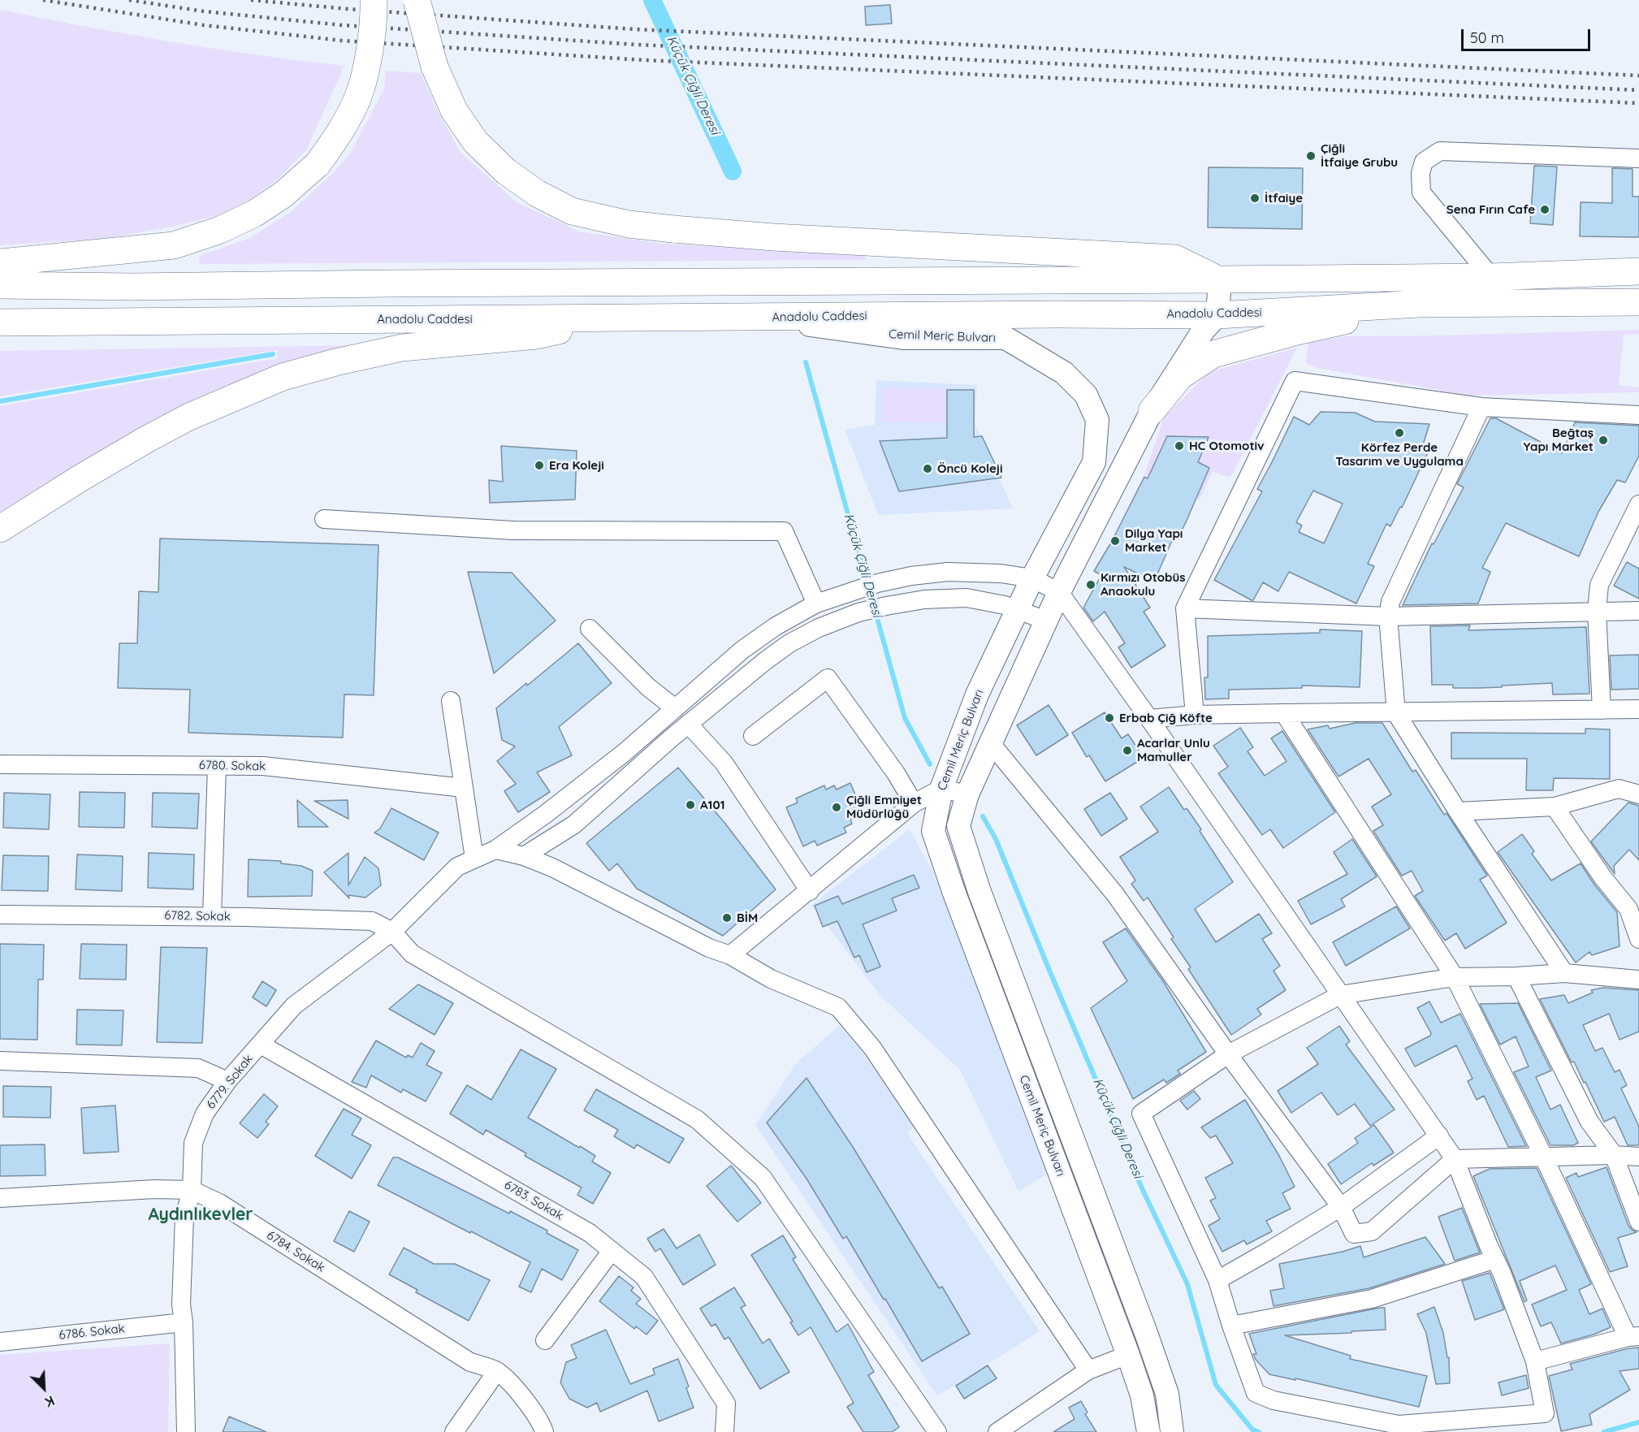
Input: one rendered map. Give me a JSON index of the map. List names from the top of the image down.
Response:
{
  "streets": {
    "highway": ["Anadolu Caddesi"],
    "main road": ["Cemil Meriç Bulvarı"],
    "street": [
      "6780. Sokak",
      "6782. Sokak",
      "6779. Sokak",
      "6783. Sokak",
      "6784. Sokak",
      "6786. Sokak"
    ]
  },
  "crossings": [
    ["Anadolu Caddesi", "Cemil Meriç Bulvarı"],
    ["Cemil Meriç Bulvarı", "6779. Sokak"],
    ["6782. Sokak", "6779. Sokak"],
    ["6779. Sokak", "6783. Sokak"],
    ["6779. Sokak", "6784. Sokak"],
    ["6779. Sokak", "6786. Sokak"]
  ],
  "districts": ["Aydınlıkevler"],
  "water": ["Küçük Çiğli Deresi"],
  "places": [
    "Çiğli İtfaiye Grubu",
    "İtfaiye",
    "Sena Fırın Cafe",
    "Körfez Perde Tasarım ve Uygulama",
    "Beğtaş Yapı Market",
    "HC Otomotiv",
    "Era Koleji",
    "Öncü Koleji",
    "Dilya Yapı Market",
    "Kırmızı Otobüs Anaokulu",
    "Erbab Çiğ Köfte",
    "Acarlar Unlu Mamuller",
    "A101",
    "Çiğli Emniyet Müdürlüğü",
    "BİM"
  ],
  "scale_bar": "50 m",
  "north": "bottom right"
}
